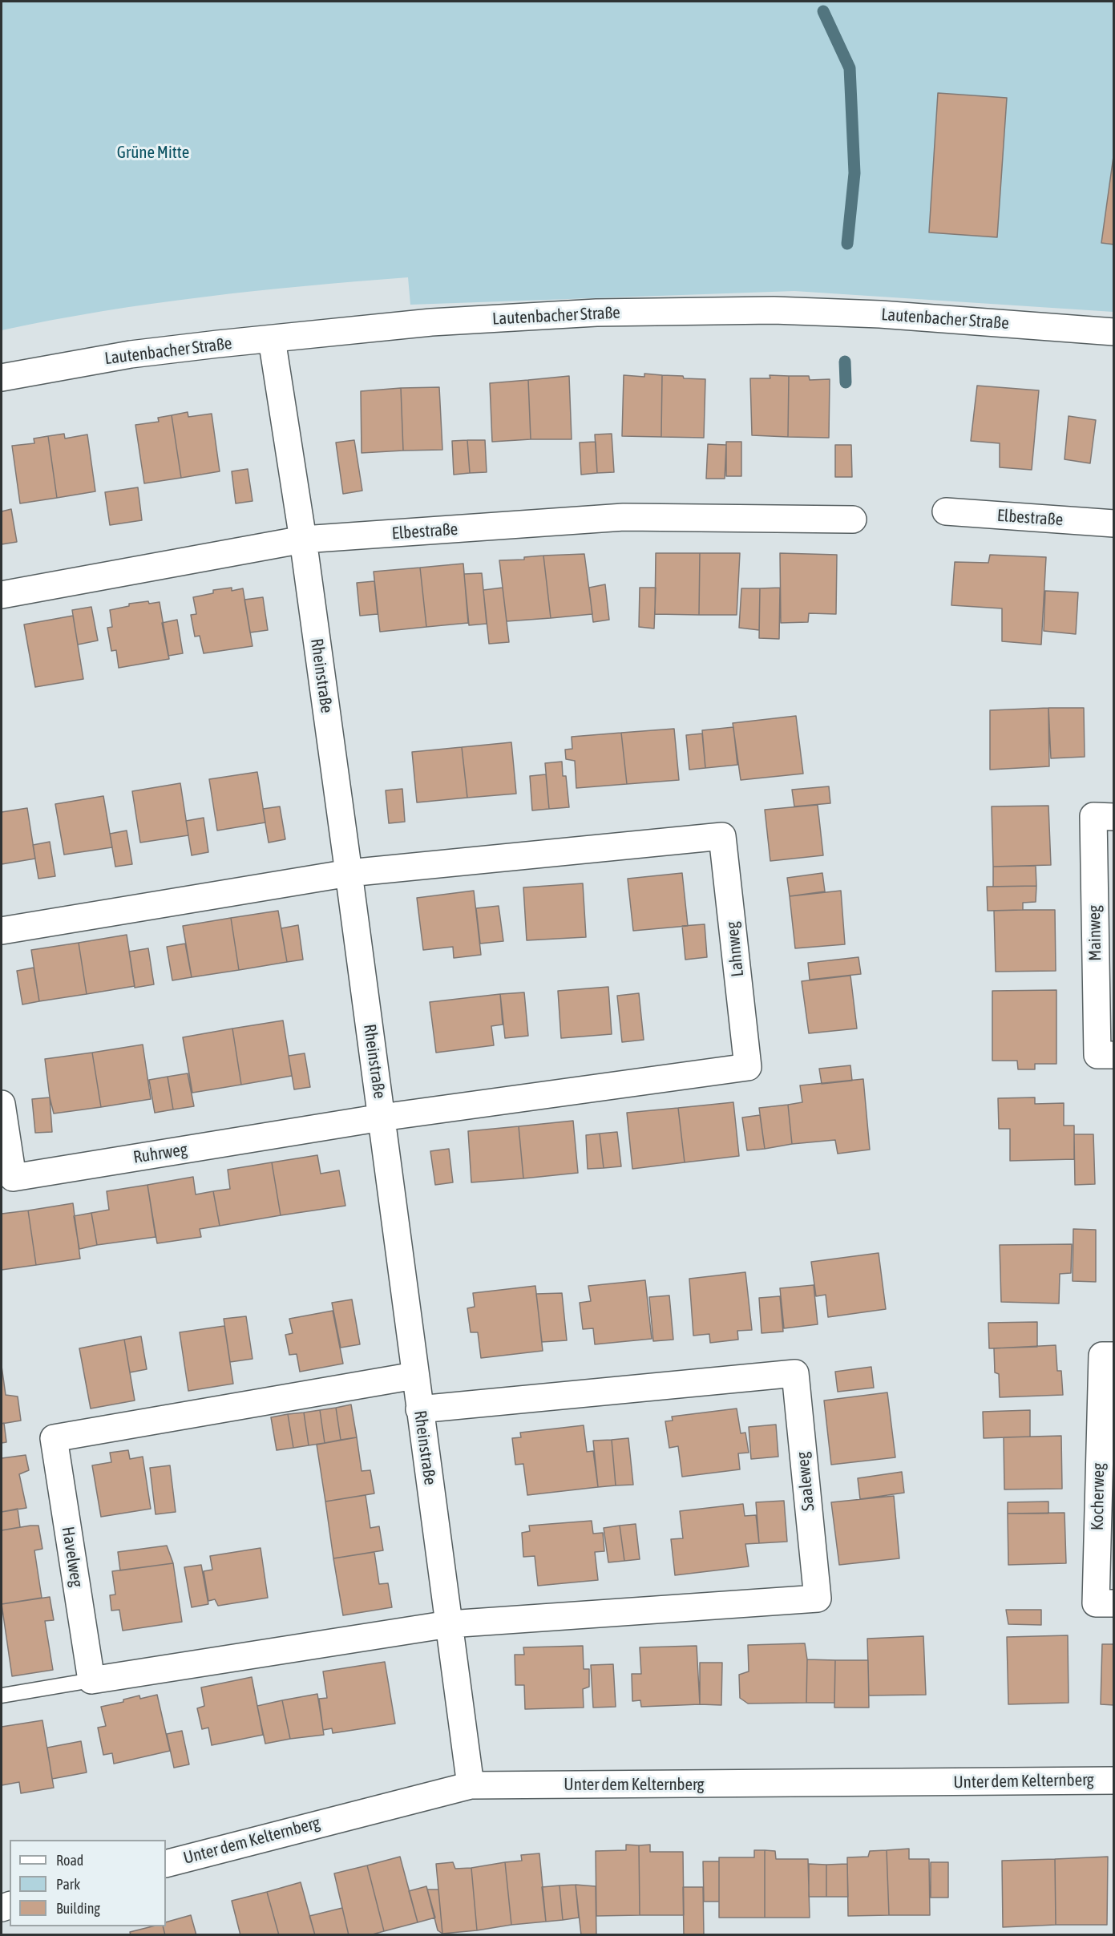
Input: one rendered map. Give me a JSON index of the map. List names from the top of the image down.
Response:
{
  "streets": {
    "street": [
      "Lautenbacher Straße",
      "Elbestraße",
      "Rheinstraße",
      "Mainweg",
      "Lahnweg",
      "Ruhrweg",
      "Saaleweg",
      "Kocherweg",
      "Havelweg",
      "Unter dem Kelternberg"
    ]
  },
  "crossings": [
    ["Lautenbacher Straße", "Rheinstraße"],
    ["Elbestraße", "Rheinstraße"],
    ["Rheinstraße", "Lahnweg"],
    ["Rheinstraße", "Ruhrweg"],
    ["Rheinstraße", "Saaleweg"],
    ["Rheinstraße", "Havelweg"],
    ["Rheinstraße", "Unter dem Kelternberg"],
    ["Lahnweg", "Ruhrweg"]
  ],
  "parks": ["Grüne Mitte"],
  "legend": ["Road", "Park", "Building"]
}
